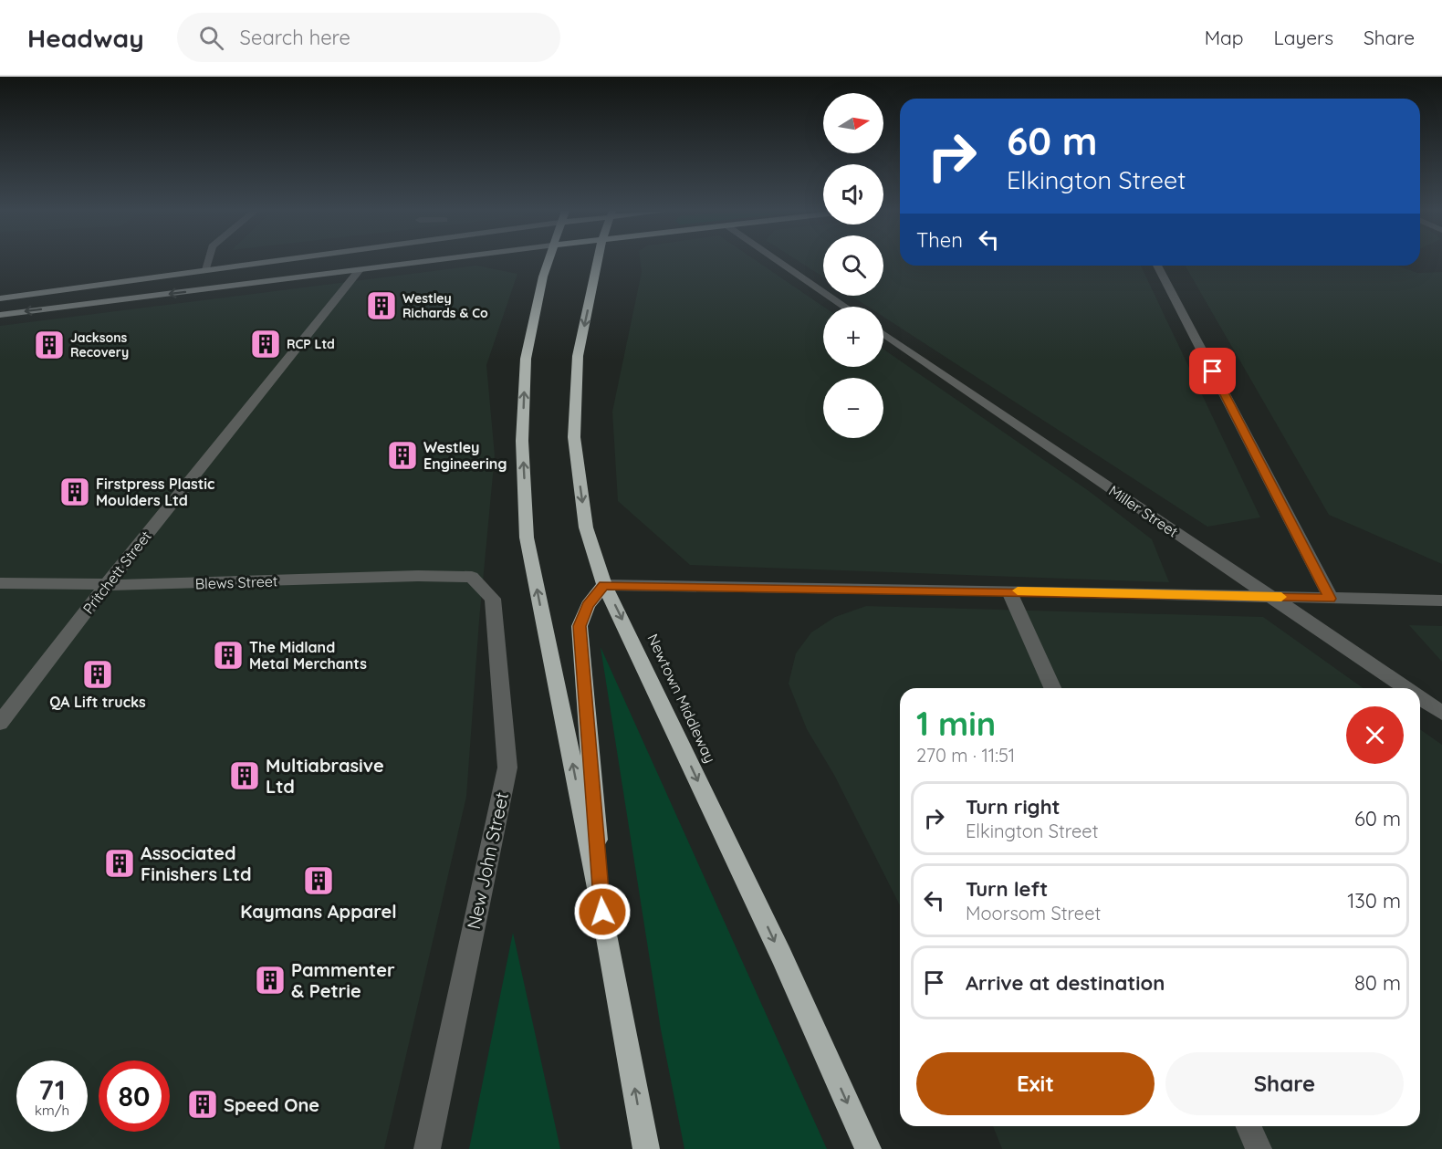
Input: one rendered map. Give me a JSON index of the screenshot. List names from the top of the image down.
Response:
{
  "streets": {
    "highway": ["Newtown Middleway"],
    "street": [
      "Miller Street",
      "Pritchett Street",
      "Blews Street",
      "New John Street"
    ]
  },
  "crossings": [
    ["Pritchett Street", "Blews Street"],
    ["Blews Street", "New John Street"]
  ],
  "places": {
    "building": [
      "Westley Richards & Co",
      "RCP Ltd",
      "Jacksons Recovery",
      "Westley Engineering",
      "Firstpress Plastic Moulders Ltd",
      "The Midland Metal Merchants",
      "QA Lift trucks",
      "Multiabrasive Ltd",
      "Associated Finishers Ltd",
      "Kaymans Apparel",
      "Pammenter & Petrie",
      "Speed One"
    ]
  },
  "north": "right",
  "page": {
    "header": "Headway",
    "search": "Search here",
    "nav": ["Map", "Layers", "Share"],
    "map_buttons": ["+", "−"],
    "turn": ["60 m", "Elkington Street"],
    "then": "Then",
    "heading": ["1 min", "270 m · 11:51"],
    "list": [
      {
        "name": "Turn right",
        "note": "Elkington Street",
        "value": "60 m"
      },
      {
        "name": "Turn left",
        "note": "Moorsom Street",
        "value": "130 m"
      },
      {
        "name": "Arrive at destination",
        "value": "80 m"
      }
    ],
    "buttons": ["Exit", "Share"],
    "speed": "71 km/h",
    "limit": "80"
  }
}
